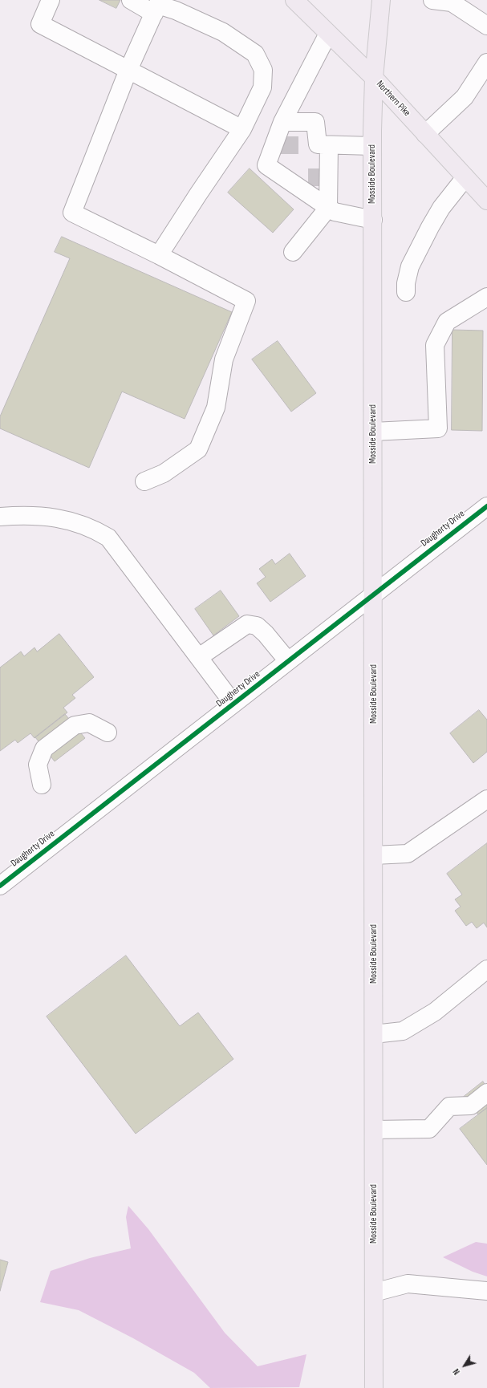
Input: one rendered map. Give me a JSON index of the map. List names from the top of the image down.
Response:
{
  "streets": {
    "main road": ["Northern Pike", "Mosside Boulevard"],
    "street": ["Daugherty Drive"]
  },
  "crossings": [
    ["Northern Pike", "Mosside Boulevard"],
    ["Mosside Boulevard", "Daugherty Drive"]
  ],
  "north": "bottom left"
}
